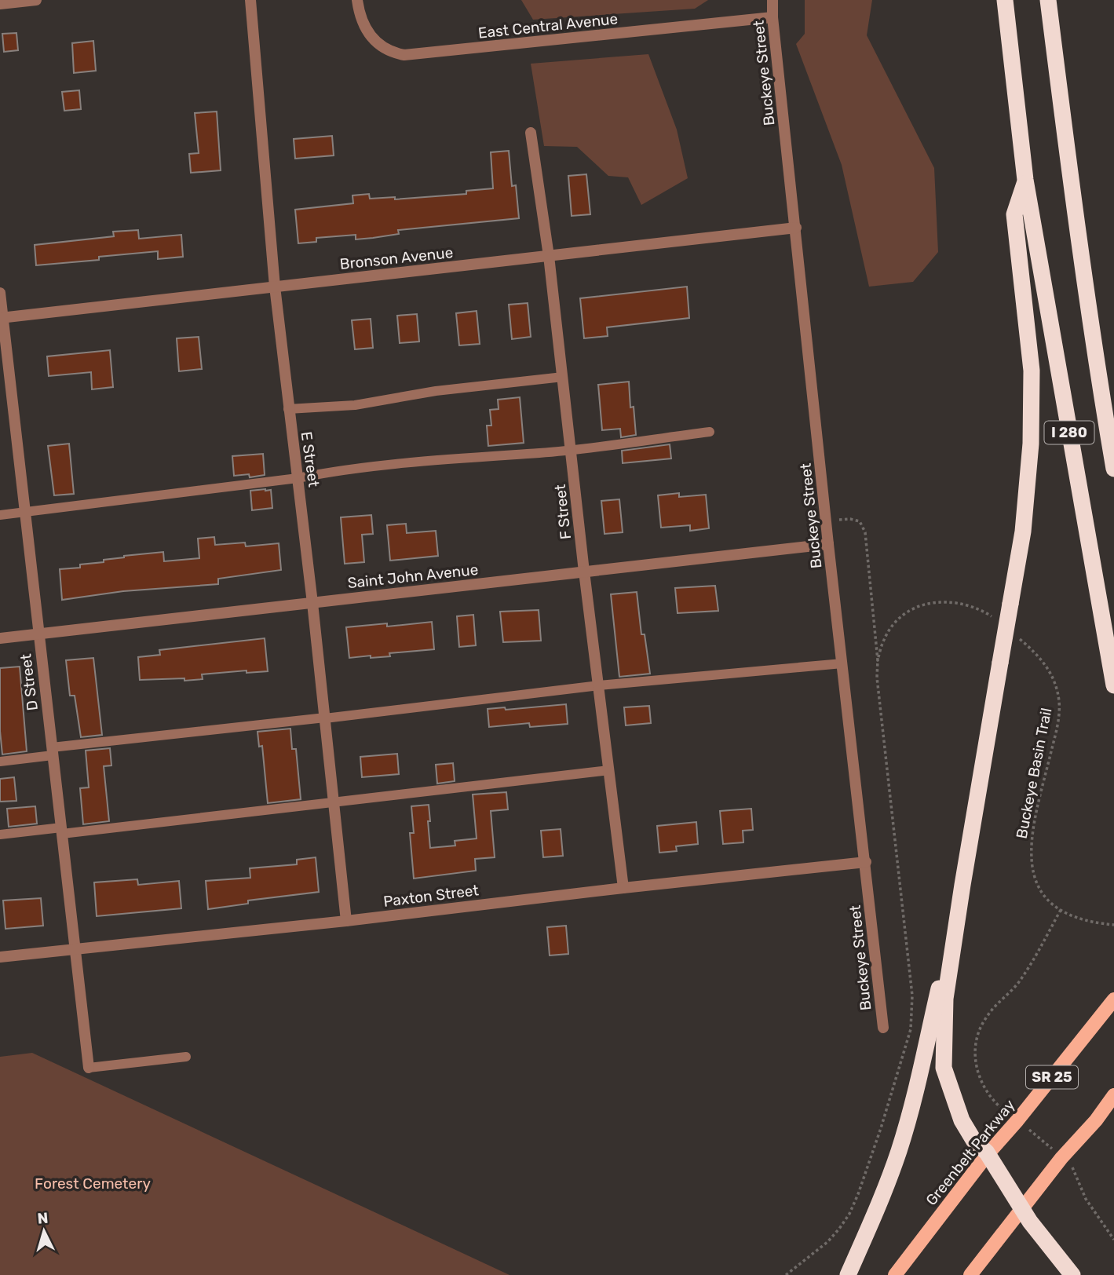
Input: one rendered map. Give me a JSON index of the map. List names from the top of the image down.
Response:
{
  "streets": {
    "highway": ["I 280"],
    "main road": ["SR 25", "Greenbelt Parkway"],
    "street": [
      "East Central Avenue",
      "Buckeye Street",
      "Bronson Avenue",
      "E Street",
      "F Street",
      "Saint John Avenue",
      "D Street",
      "Paxton Street"
    ],
    "path": ["Buckeye Basin Trail"]
  },
  "crossings": [
    ["East Central Avenue", "Buckeye Street"],
    ["Buckeye Street", "Bronson Avenue"],
    ["Buckeye Street", "Saint John Avenue"],
    ["Buckeye Street", "Paxton Street"],
    ["Bronson Avenue", "E Street"],
    ["Bronson Avenue", "F Street"],
    ["Bronson Avenue", "D Street"],
    ["E Street", "Saint John Avenue"],
    ["E Street", "Paxton Street"],
    ["F Street", "Saint John Avenue"],
    ["F Street", "Paxton Street"],
    ["Saint John Avenue", "D Street"],
    ["D Street", "Paxton Street"]
  ],
  "parks": ["Forest Cemetery"],
  "north": "top"
}
